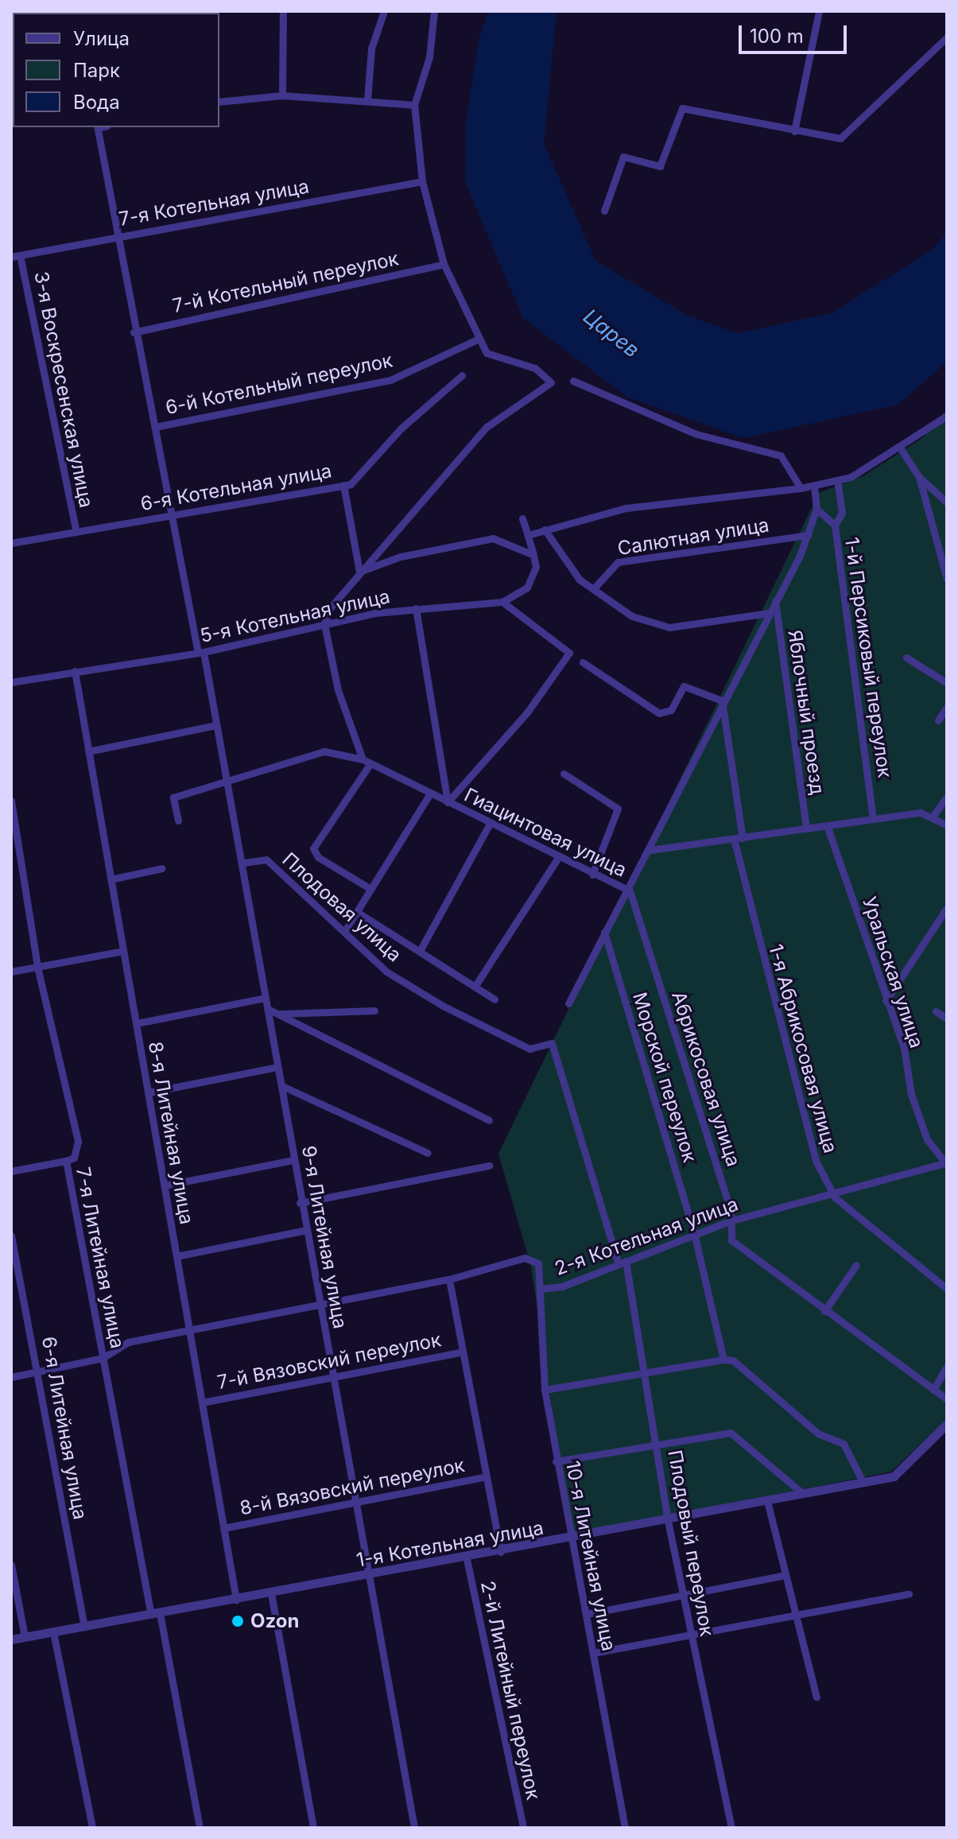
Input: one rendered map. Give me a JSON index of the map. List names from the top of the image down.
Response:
{
  "streets": {
    "street": [
      "7-я Котельная улица",
      "7-й Котельный переулок",
      "6-й Котельный переулок",
      "3-я Воскресенская улица",
      "6-я Котельная улица",
      "Салютная улица",
      "5-я Котельная улица",
      "1-й Персиковый переулок",
      "Яблочный проезд",
      "Гиацинтовая улица",
      "Плодовая улица",
      "Уральская улица",
      "1-я Абрикосовая улица",
      "Морской переулок",
      "Абрикосовая улица",
      "8-я Литейная улица",
      "2-я Котельная улица",
      "9-я Литейная улица",
      "7-я Литейная улица",
      "7-й Вязовский переулок",
      "6-я Литейная улица",
      "8-й Вязовский переулок",
      "Плодовый переулок",
      "1-я Котельная улица",
      "10-я Литейная улица",
      "2-й Литейный переулок"
    ]
  },
  "crossings": [
    ["7-я Котельная улица", "3-я Воскресенская улица"],
    ["7-я Котельная улица", "9-я Литейная улица"],
    ["7-й Котельный переулок", "9-я Литейная улица"],
    ["6-й Котельный переулок", "9-я Литейная улица"],
    ["3-я Воскресенская улица", "6-я Котельная улица"],
    ["6-я Котельная улица", "9-я Литейная улица"],
    ["5-я Котельная улица", "Гиацинтовая улица"],
    ["5-я Котельная улица", "8-я Литейная улица"],
    ["5-я Котельная улица", "9-я Литейная улица"],
    ["Гиацинтовая улица", "Абрикосовая улица"],
    ["Гиацинтовая улица", "9-я Литейная улица"],
    ["Плодовая улица", "9-я Литейная улица"],
    ["Плодовая улица", "Плодовый переулок"],
    ["Уральская улица", "2-я Котельная улица"],
    ["1-я Абрикосовая улица", "2-я Котельная улица"],
    ["Морской переулок", "2-я Котельная улица"],
    ["Абрикосовая улица", "2-я Котельная улица"],
    ["8-я Литейная улица", "2-я Котельная улица"],
    ["8-я Литейная улица", "7-й Вязовский переулок"],
    ["8-я Литейная улица", "8-й Вязовский переулок"],
    ["8-я Литейная улица", "1-я Котельная улица"],
    ["2-я Котельная улица", "9-я Литейная улица"],
    ["2-я Котельная улица", "7-я Литейная улица"],
    ["2-я Котельная улица", "6-я Литейная улица"],
    ["2-я Котельная улица", "Плодовый переулок"],
    ["2-я Котельная улица", "10-я Литейная улица"],
    ["2-я Котельная улица", "2-й Литейный переулок"],
    ["9-я Литейная улица", "7-й Вязовский переулок"],
    ["9-я Литейная улица", "8-й Вязовский переулок"],
    ["9-я Литейная улица", "1-я Котельная улица"],
    ["7-я Литейная улица", "1-я Котельная улица"],
    ["7-й Вязовский переулок", "2-й Литейный переулок"],
    ["6-я Литейная улица", "1-я Котельная улица"],
    ["8-й Вязовский переулок", "2-й Литейный переулок"],
    ["Плодовый переулок", "1-я Котельная улица"],
    ["1-я Котельная улица", "10-я Литейная улица"],
    ["1-я Котельная улица", "2-й Литейный переулок"]
  ],
  "water": ["Царев"],
  "places": ["Ozon"],
  "legend": ["Улица", "Парк", "Вода"],
  "scale_bar": "100 m"
}
